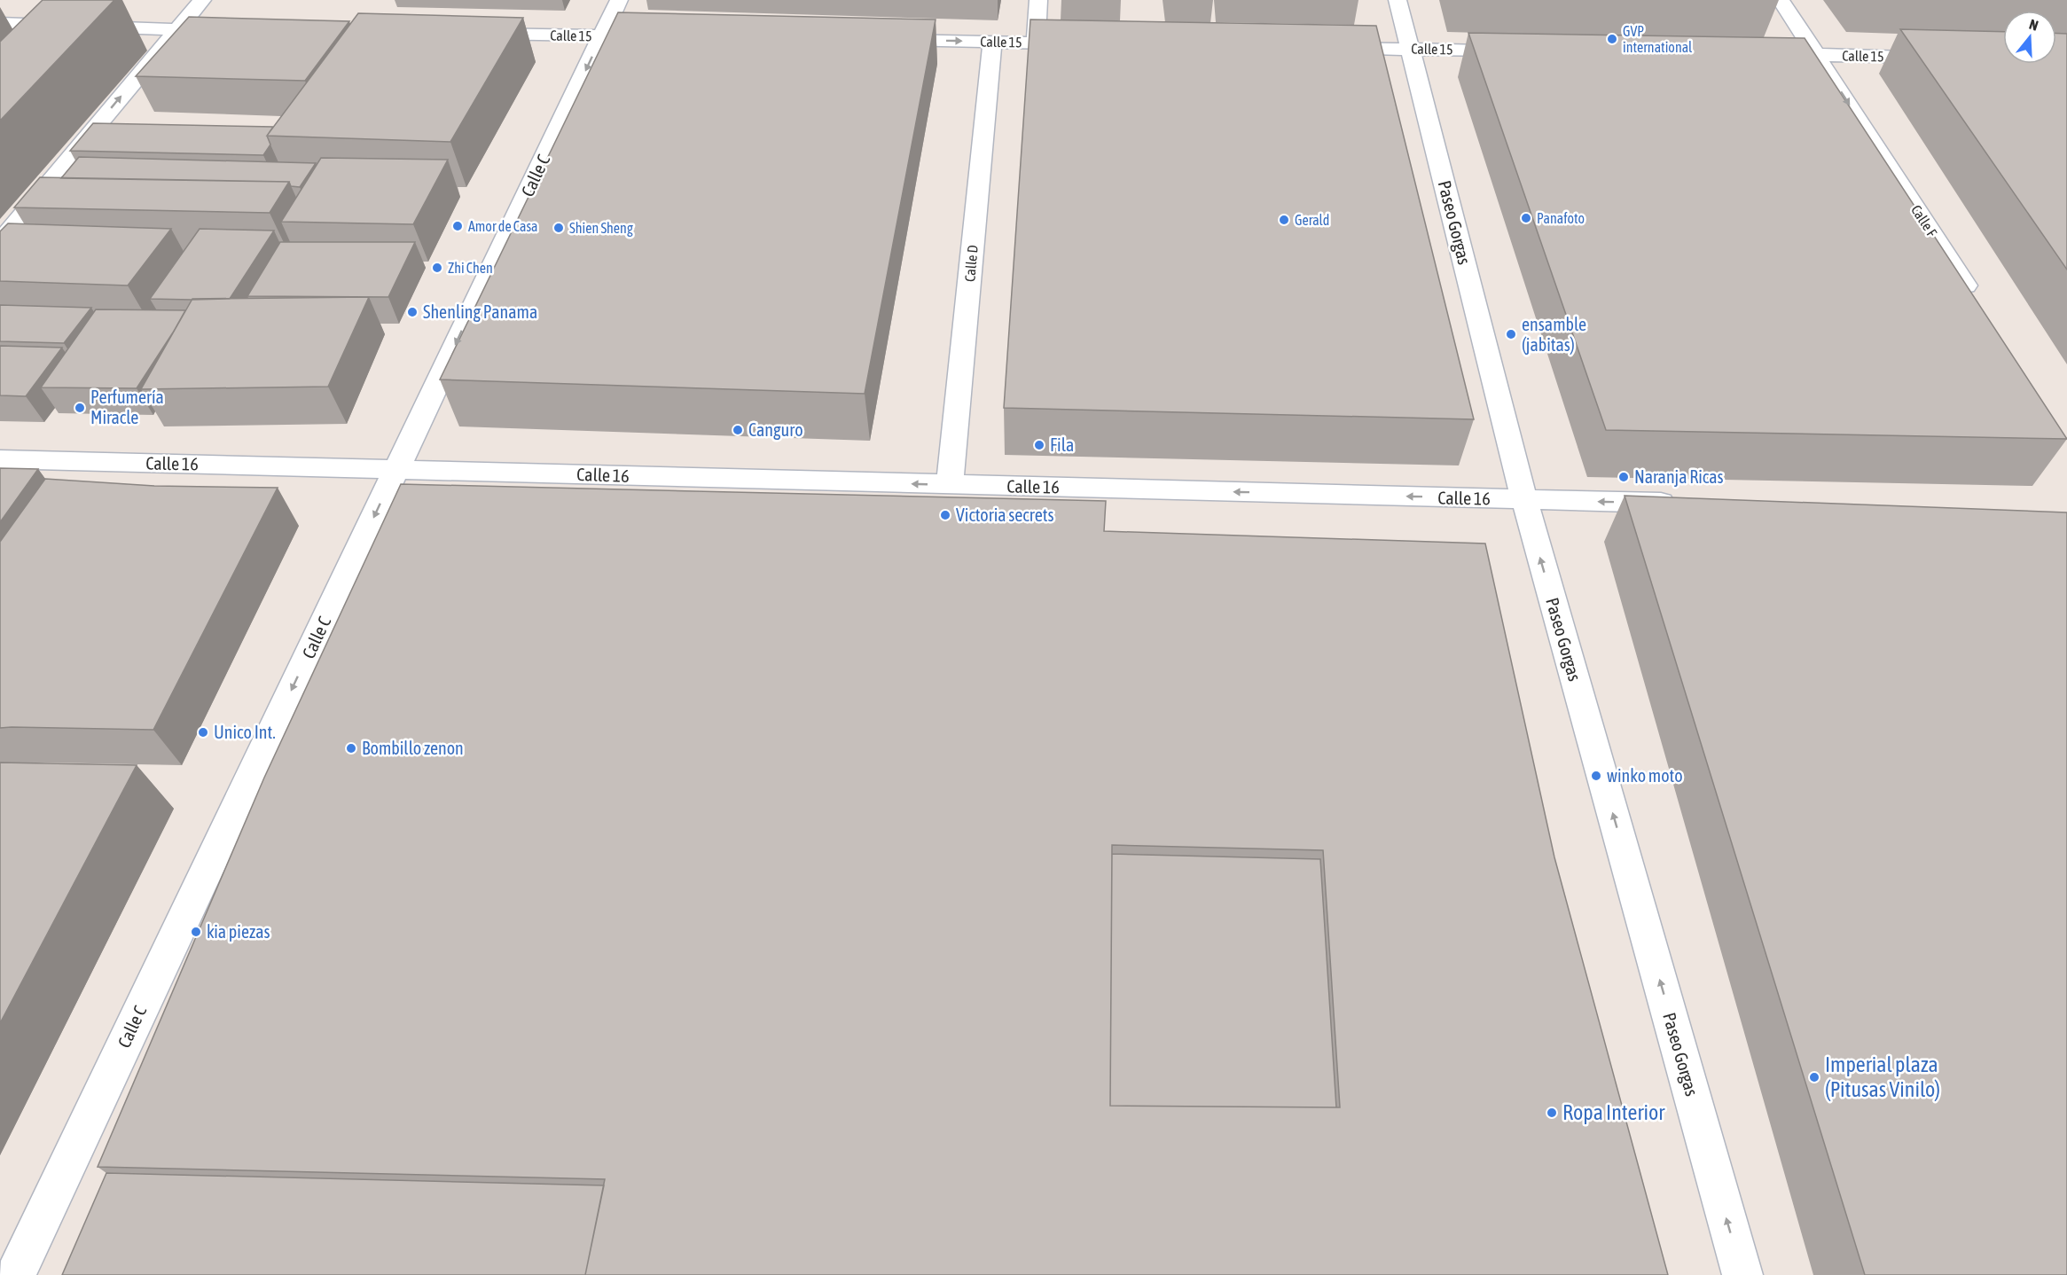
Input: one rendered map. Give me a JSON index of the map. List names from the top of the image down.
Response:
{
  "streets": {
    "street": [
      "Calle 15",
      "Calle C",
      "Calle F",
      "Paseo Gorgas",
      "Calle D",
      "Calle 16"
    ]
  },
  "crossings": [
    ["Calle 15", "Calle C"],
    ["Calle 15", "Calle F"],
    ["Calle 15", "Paseo Gorgas"],
    ["Calle 15", "Calle D"],
    ["Calle C", "Calle 16"],
    ["Paseo Gorgas", "Calle 16"],
    ["Calle D", "Calle 16"]
  ],
  "one_way": [
    "Calle C",
    "Calle F",
    "Paseo Gorgas",
    "Calle 16"
  ],
  "places": [
    "GVP international",
    "Panafoto",
    "Gerald",
    "Amor de Casa",
    "Shien Sheng",
    "Zhi Chen",
    "Shenling Panama",
    "ensamble (jabitas)",
    "Perfumería Miracle",
    "Canguro",
    "Fila",
    "Naranja Ricas",
    "Victoria secrets",
    "Unico Int.",
    "Bombillo zenon",
    "winko moto",
    "kia piezas",
    "Imperial plaza (Pitusas Vinilo)",
    "Ropa Interior"
  ],
  "north": "top"
}
